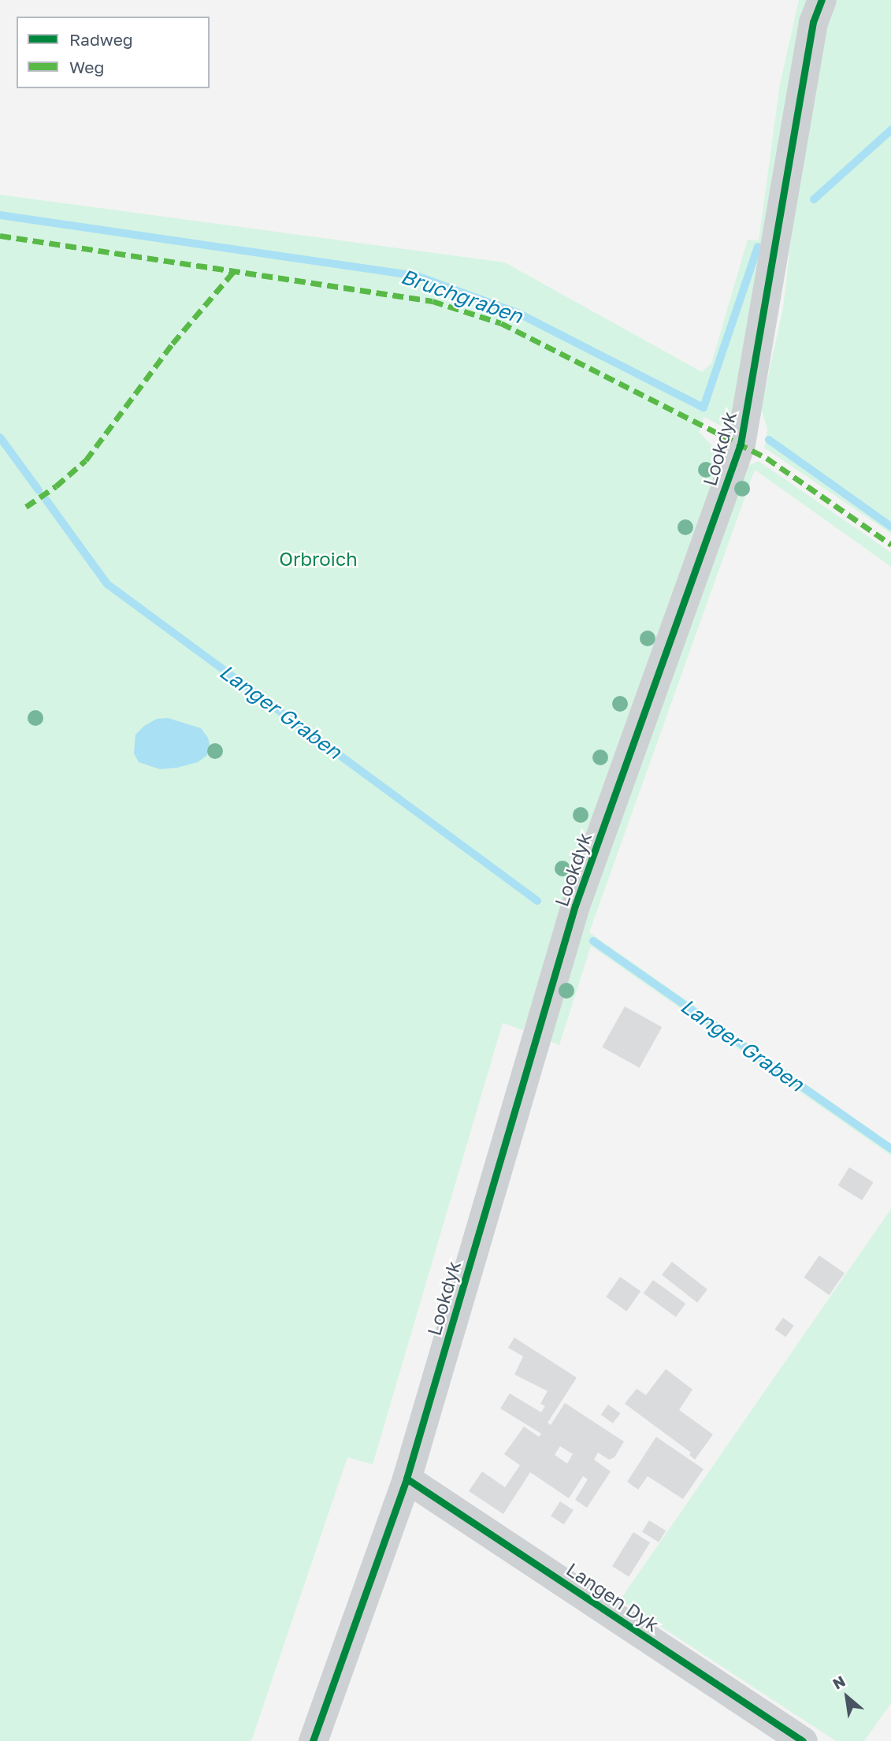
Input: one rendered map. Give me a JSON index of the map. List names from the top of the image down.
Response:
{
  "streets": {
    "street": ["Lookdyk", "Langen Dyk"]
  },
  "crossings": [
    ["Lookdyk", "Langen Dyk"]
  ],
  "water": ["Bruchgraben", "Langer Graben"],
  "parks": ["Orbroich"],
  "legend": ["Radweg", "Weg"],
  "north": "top left"
}
